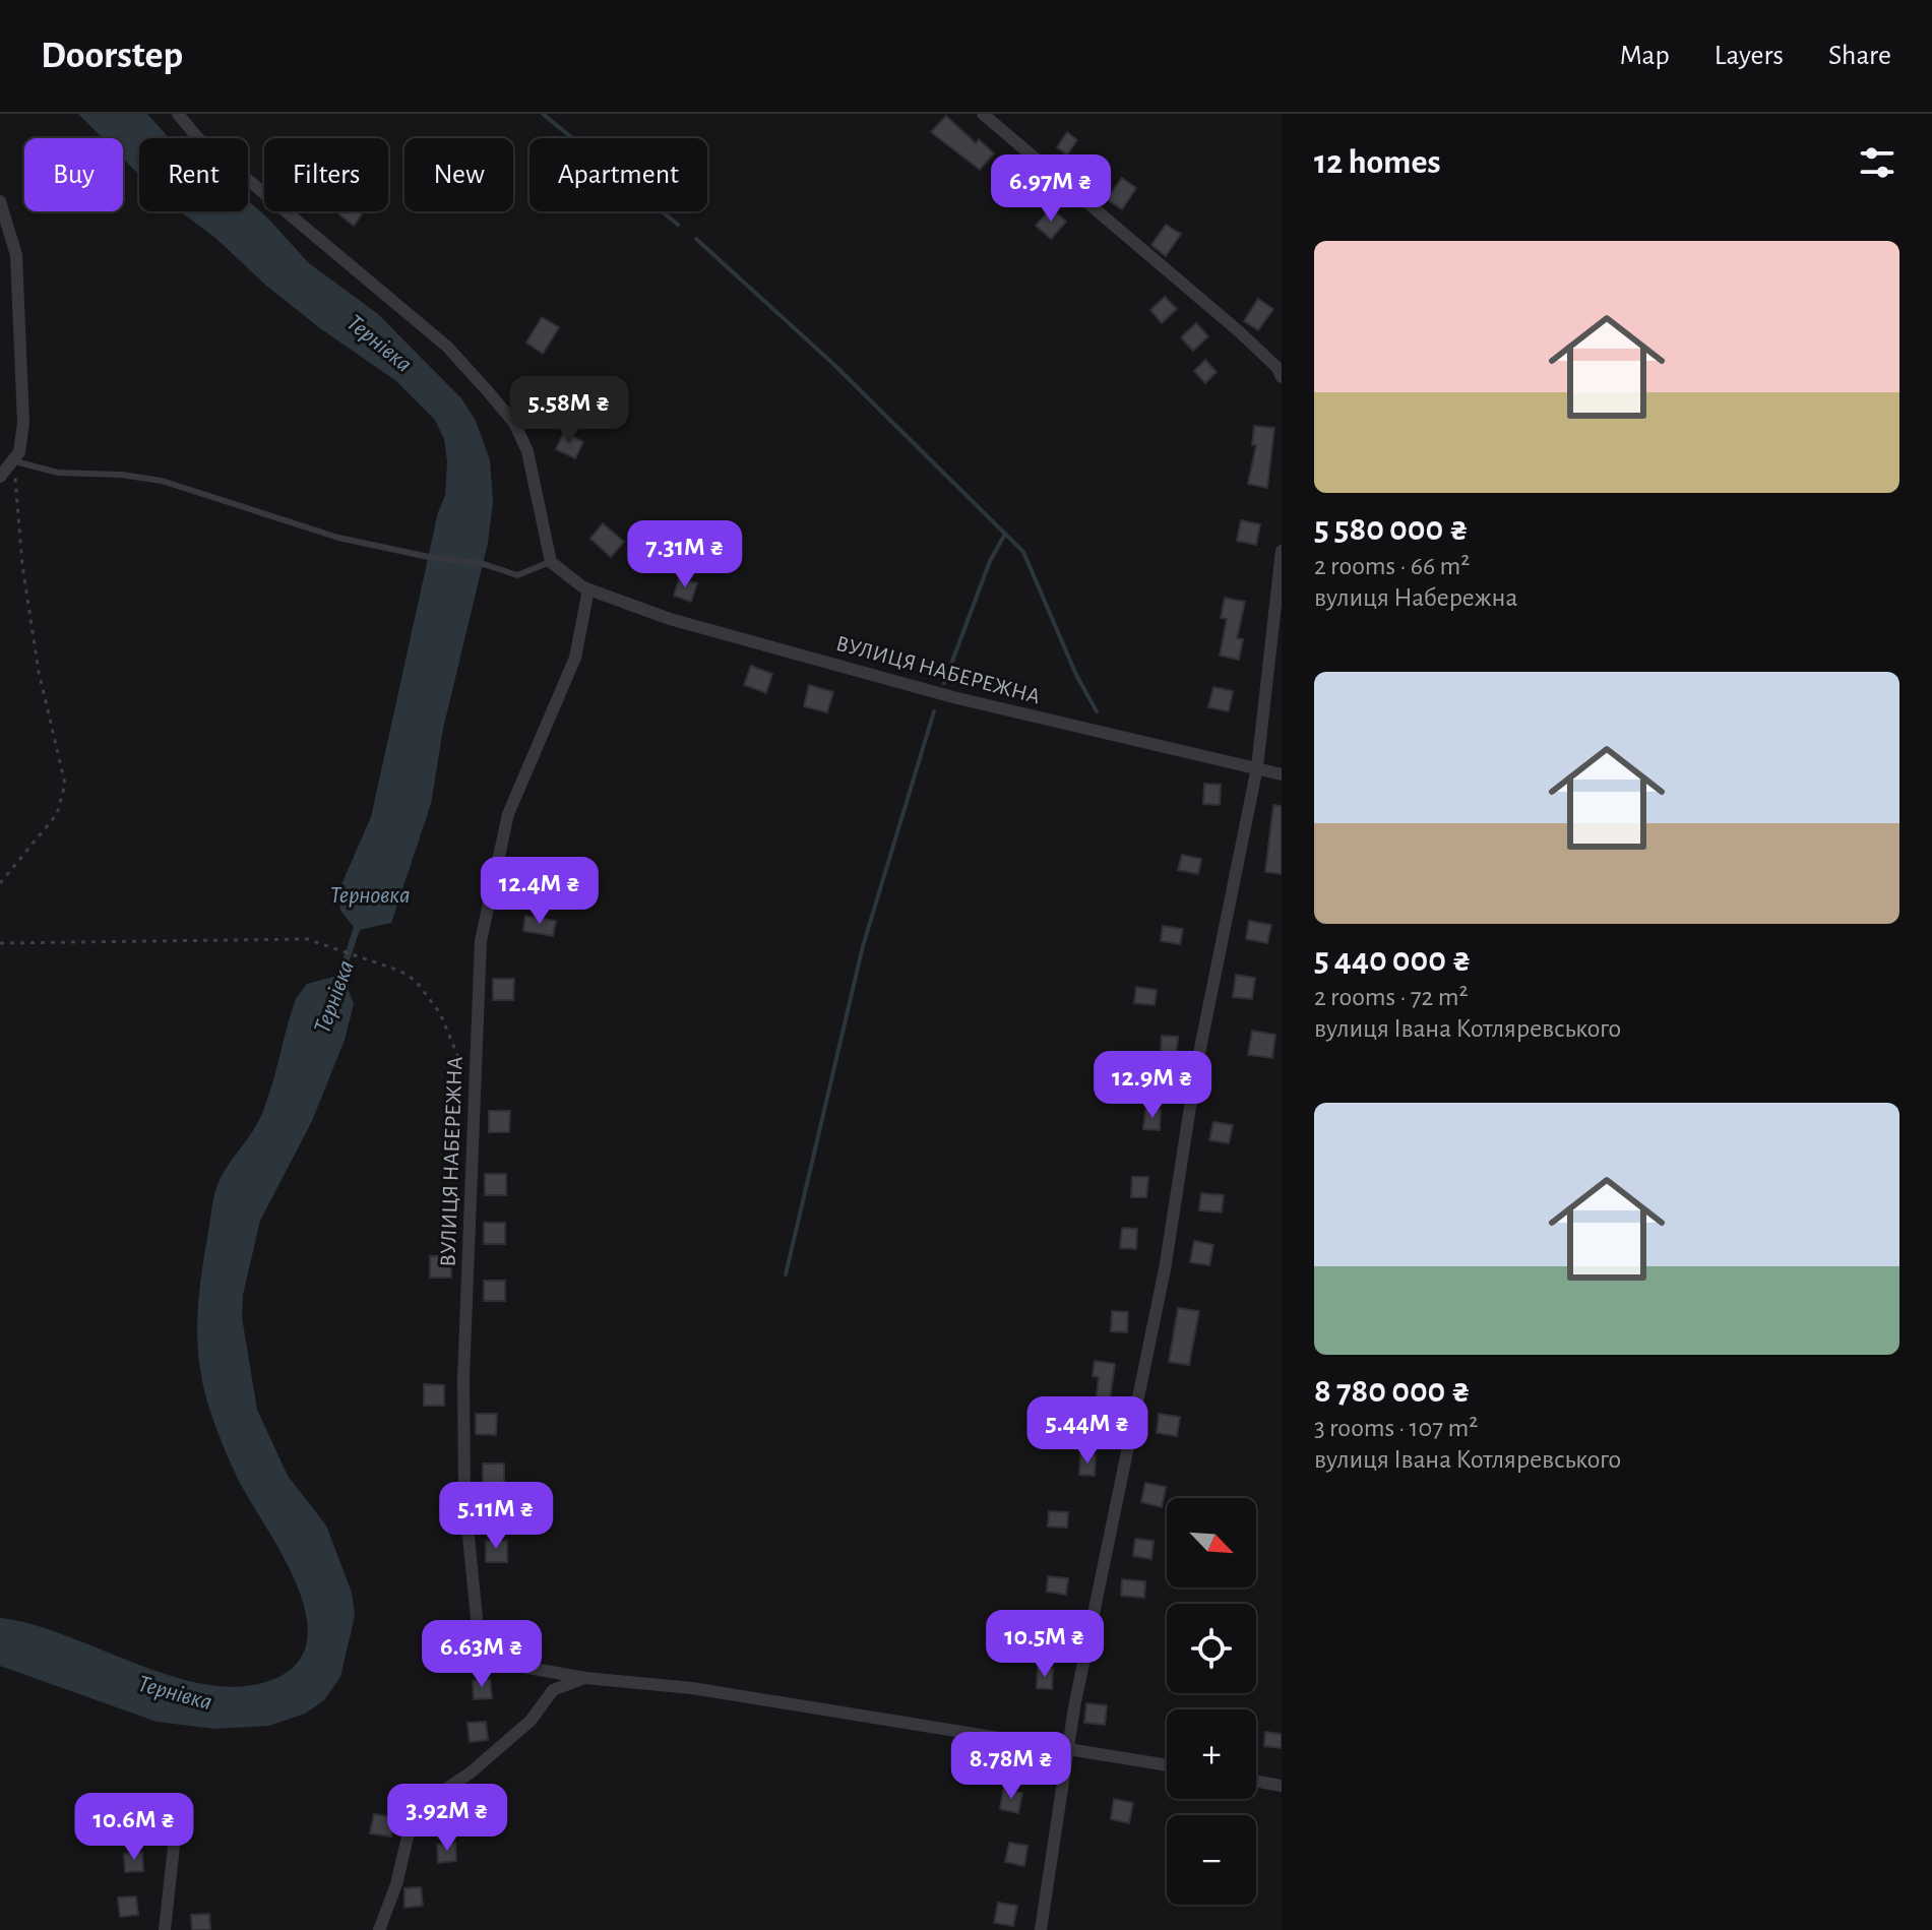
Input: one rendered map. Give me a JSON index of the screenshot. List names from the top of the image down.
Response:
{
  "streets": {
    "street": ["ВУЛИЦЯ НАБЕРЕЖНА"]
  },
  "water": ["Тернівка", "Терновка"],
  "north": "bottom right",
  "page": {
    "header": "Doorstep",
    "nav": ["Map", "Layers", "Share"],
    "heading": "12 homes",
    "chip": [
      "Buy",
      "Rent",
      "Filters",
      "New",
      "Apartment"
    ],
    "price": [
      "6.97M ₴",
      "5.58M ₴",
      "7.31M ₴",
      "12.4M ₴",
      "12.9M ₴",
      "5.44M ₴",
      "5.11M ₴",
      "10.5M ₴",
      "6.63M ₴",
      "8.78M ₴",
      "3.92M ₴",
      "10.6M ₴"
    ],
    "list": [
      {
        "name": "5 580 000 ₴",
        "note": "2 rooms · 66 m² · вулиця Набережна"
      },
      {
        "name": "5 440 000 ₴",
        "note": "2 rooms · 72 m² · вулиця Івана Котляревського"
      },
      {
        "name": "8 780 000 ₴",
        "note": "3 rooms · 107 m² · вулиця Івана Котляревського"
      }
    ],
    "map_buttons": ["+", "−"]
  }
}
